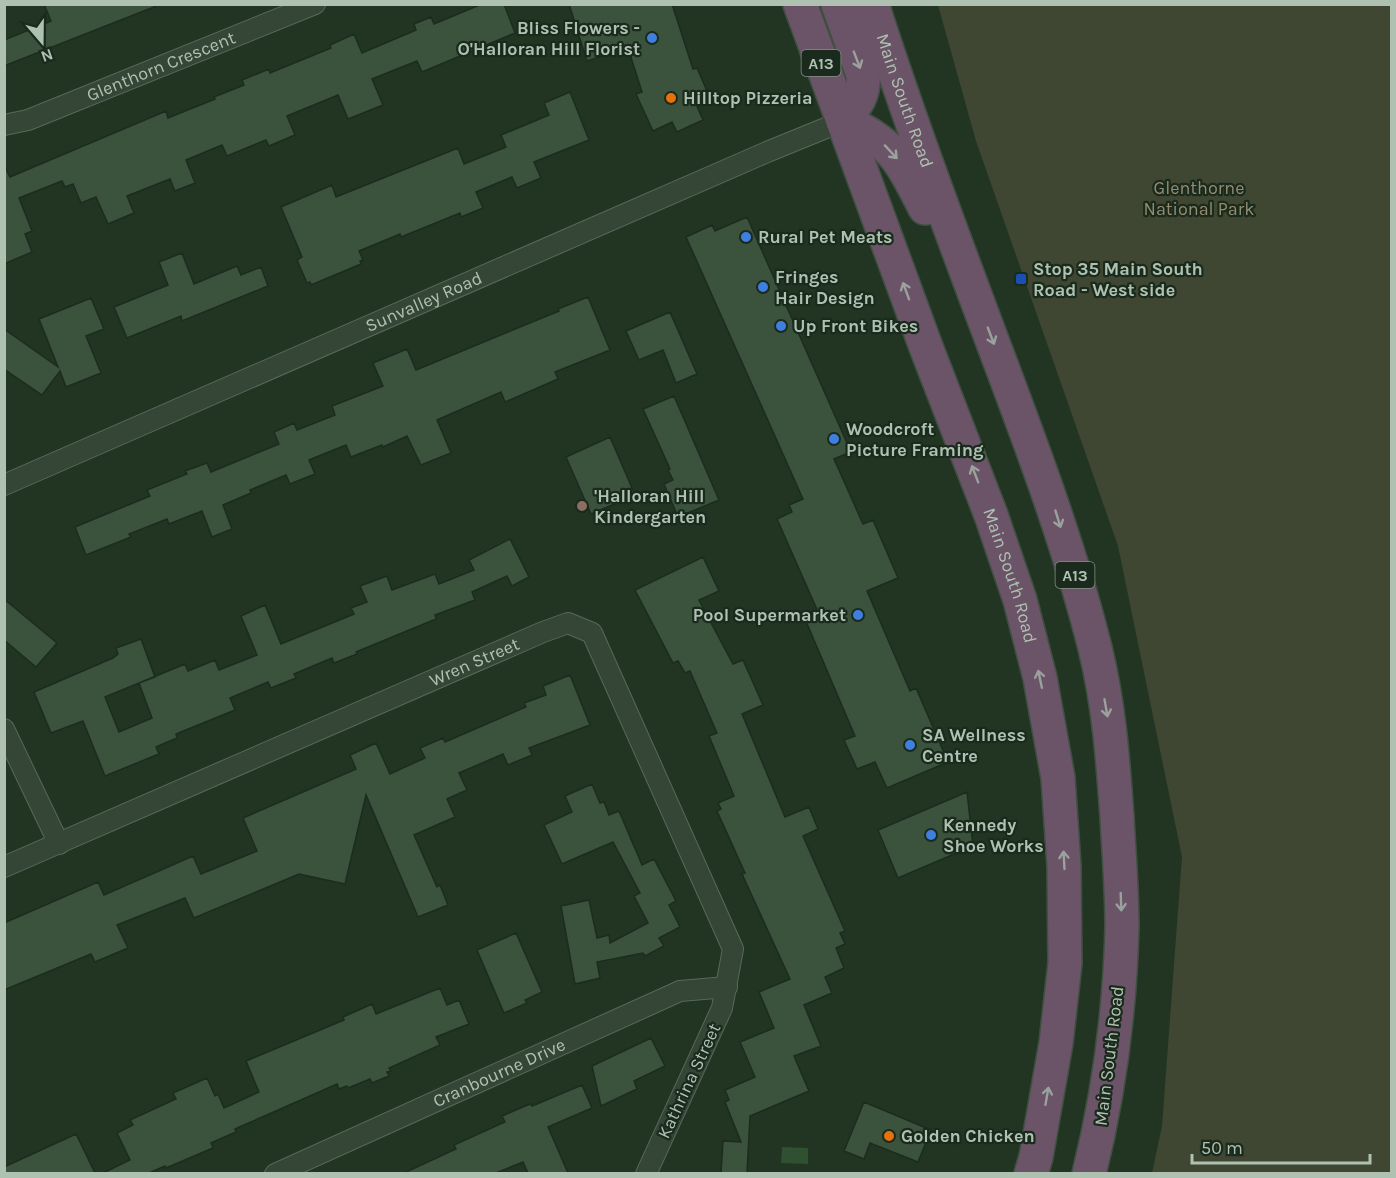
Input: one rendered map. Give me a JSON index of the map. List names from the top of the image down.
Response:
{
  "streets": {
    "highway": ["A13", "Main South Road"],
    "street": [
      "Glenthorn Crescent",
      "Sunvalley Road",
      "Wren Street",
      "Cranbourne Drive",
      "Kathrina Street"
    ]
  },
  "crossings": [
    ["Main South Road", "Sunvalley Road"],
    ["Wren Street", "Cranbourne Drive"],
    ["Wren Street", "Kathrina Street"],
    ["Cranbourne Drive", "Kathrina Street"]
  ],
  "parks": ["Glenthorne National Park"],
  "places": {
    "other": [
      "Bliss Flowers - O'Halloran Hill Florist",
      "Hilltop Pizzeria",
      "Rural Pet Meats",
      "Fringes Hair Design",
      "Up Front Bikes",
      "Woodcroft Picture Framing",
      "'Halloran Hill Kindergarten",
      "Pool Supermarket",
      "SA Wellness Centre",
      "Kennedy Shoe Works",
      "Golden Chicken"
    ],
    "transit": ["Stop 35 Main South Road - West side"]
  },
  "scale_bar": "50 m",
  "north": "bottom"
}
